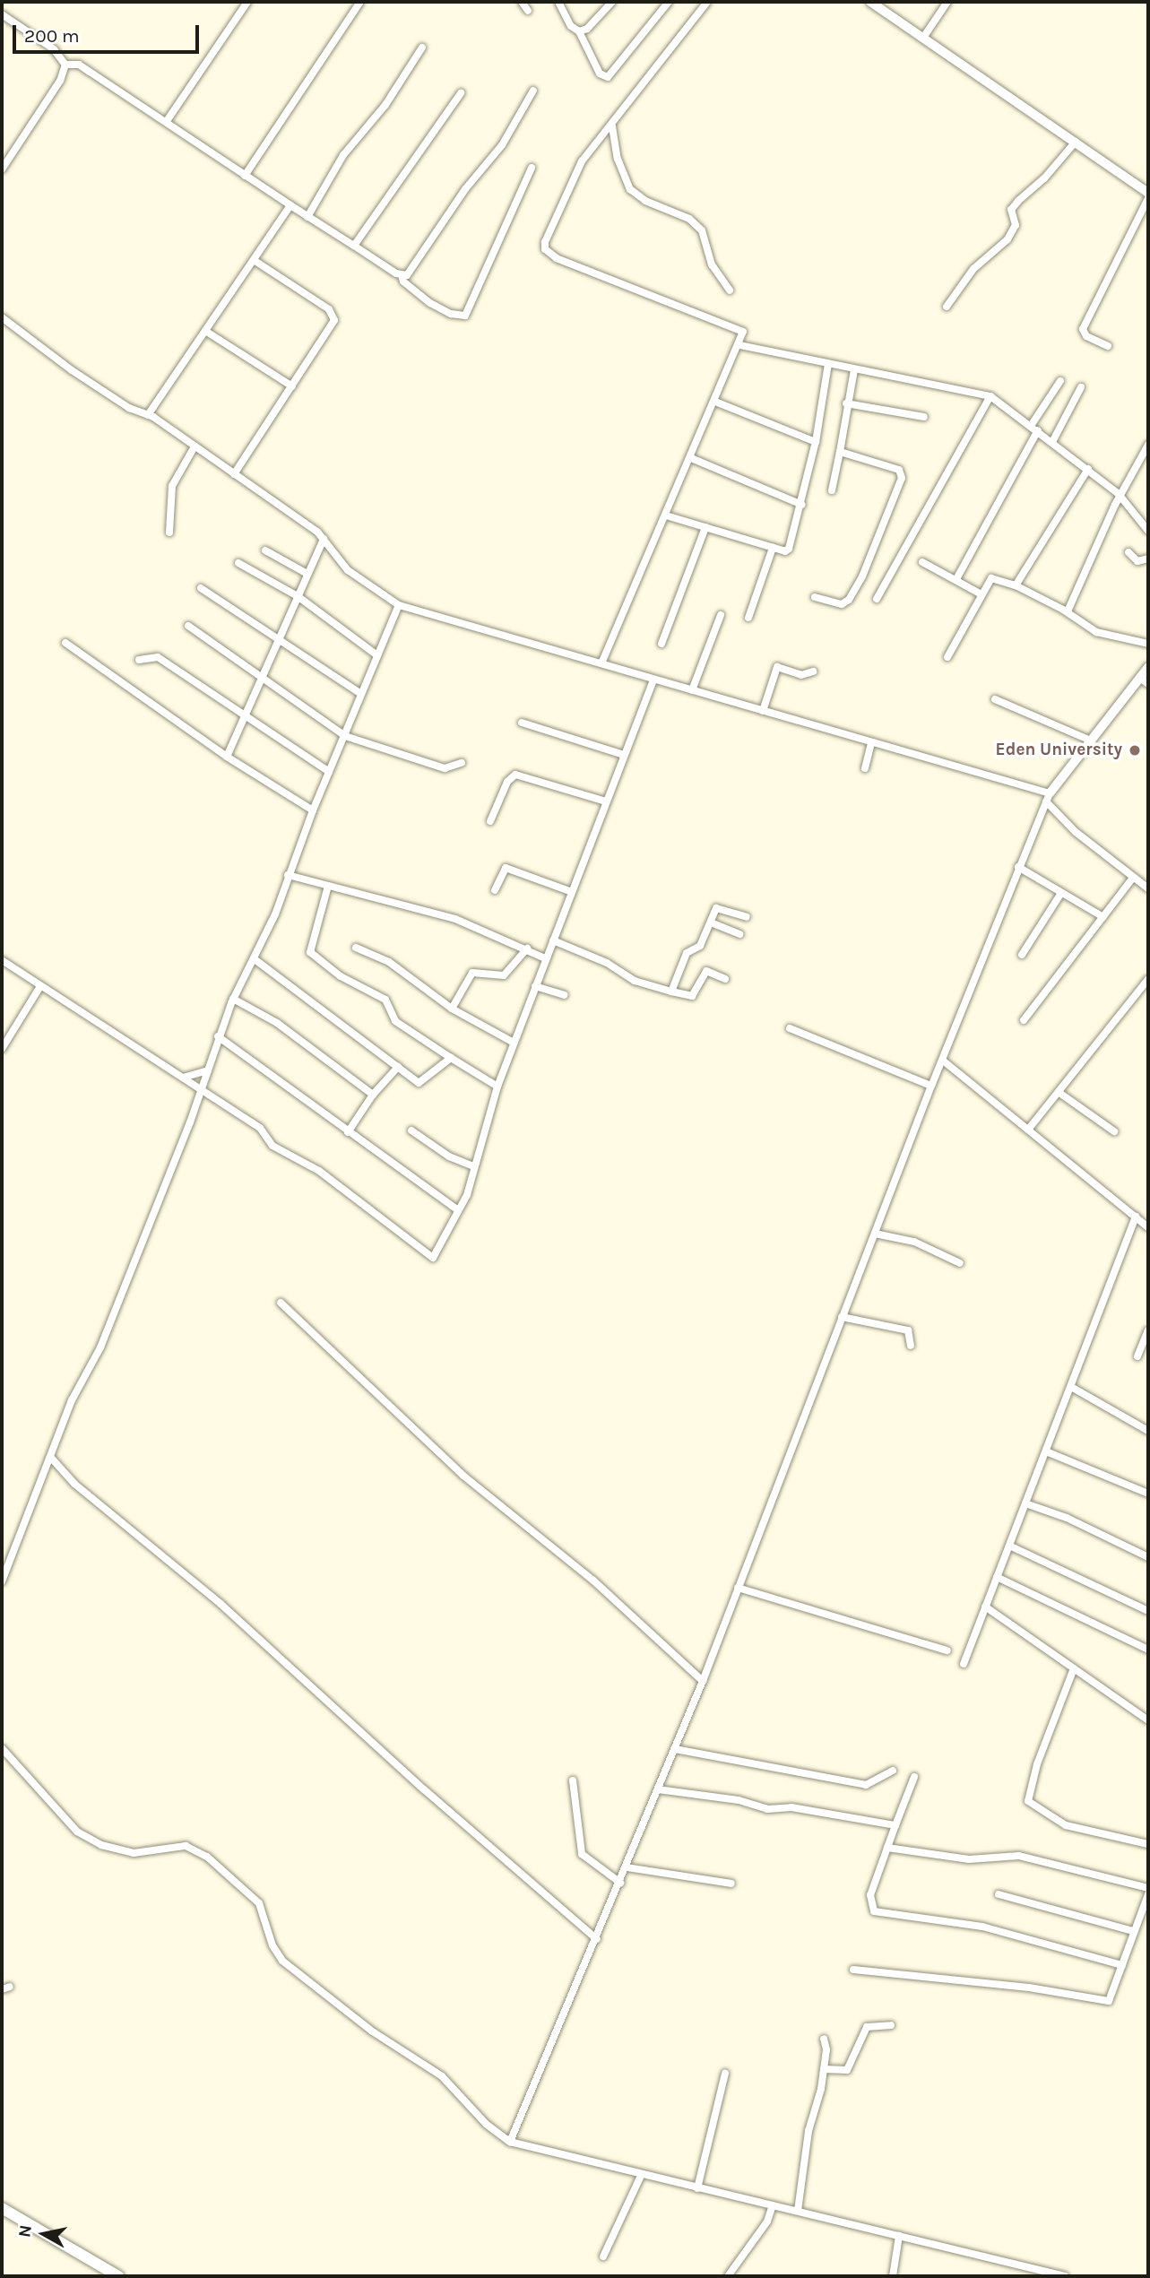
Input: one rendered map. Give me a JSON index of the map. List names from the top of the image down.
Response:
{
  "places": ["Eden University"],
  "scale_bar": "200 m",
  "north": "left"
}
